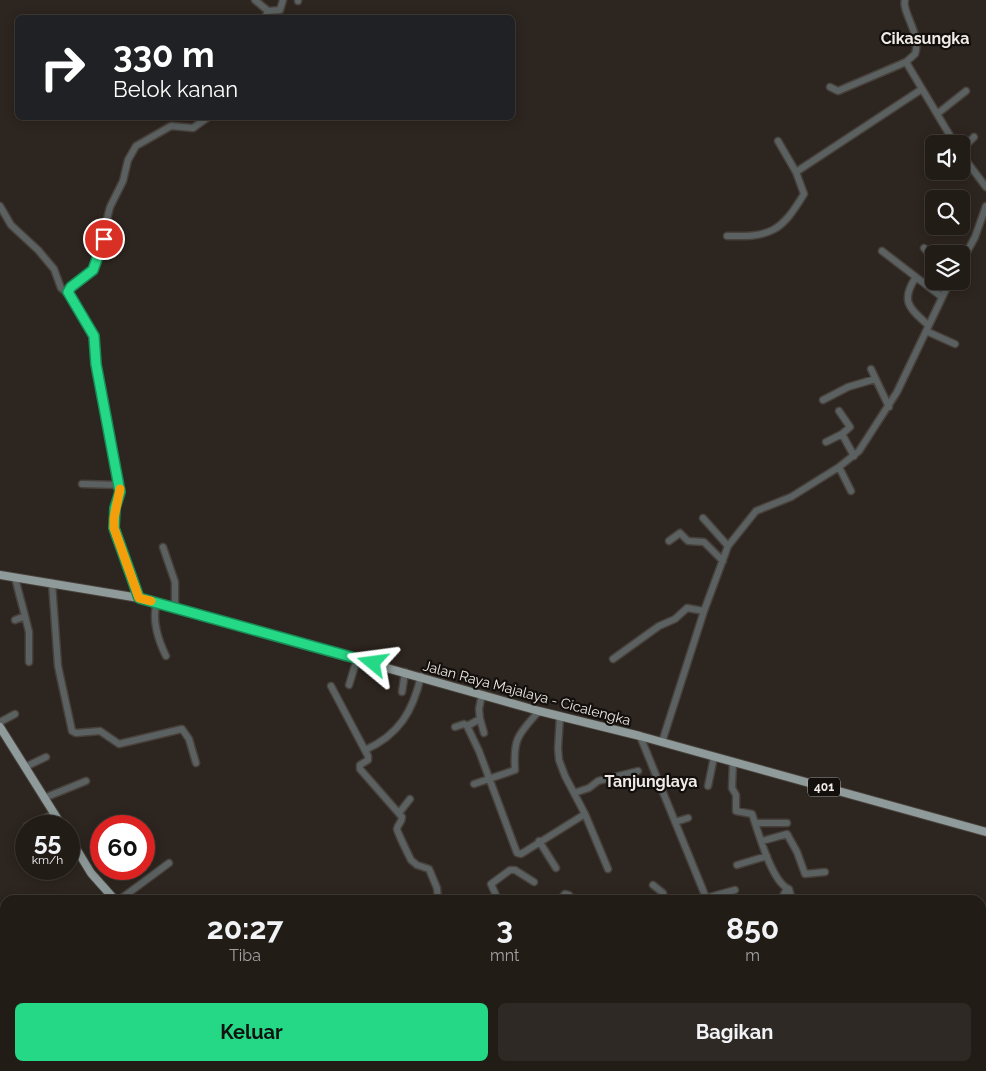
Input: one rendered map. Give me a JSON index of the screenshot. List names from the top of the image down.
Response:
{
  "streets": {
    "main road": ["Jalan Raya Majalaya - Cicalengka", "401"]
  },
  "districts": ["Cikasungka", "Tanjunglaya"],
  "page": {
    "turn": ["330 m", "Belok kanan"],
    "speed": "55 km/h",
    "limit": "60",
    "eta": [
      "20:27",
      "Tiba",
      "3",
      "mnt",
      "850",
      "m"
    ],
    "buttons": ["Keluar", "Bagikan"]
  }
}
